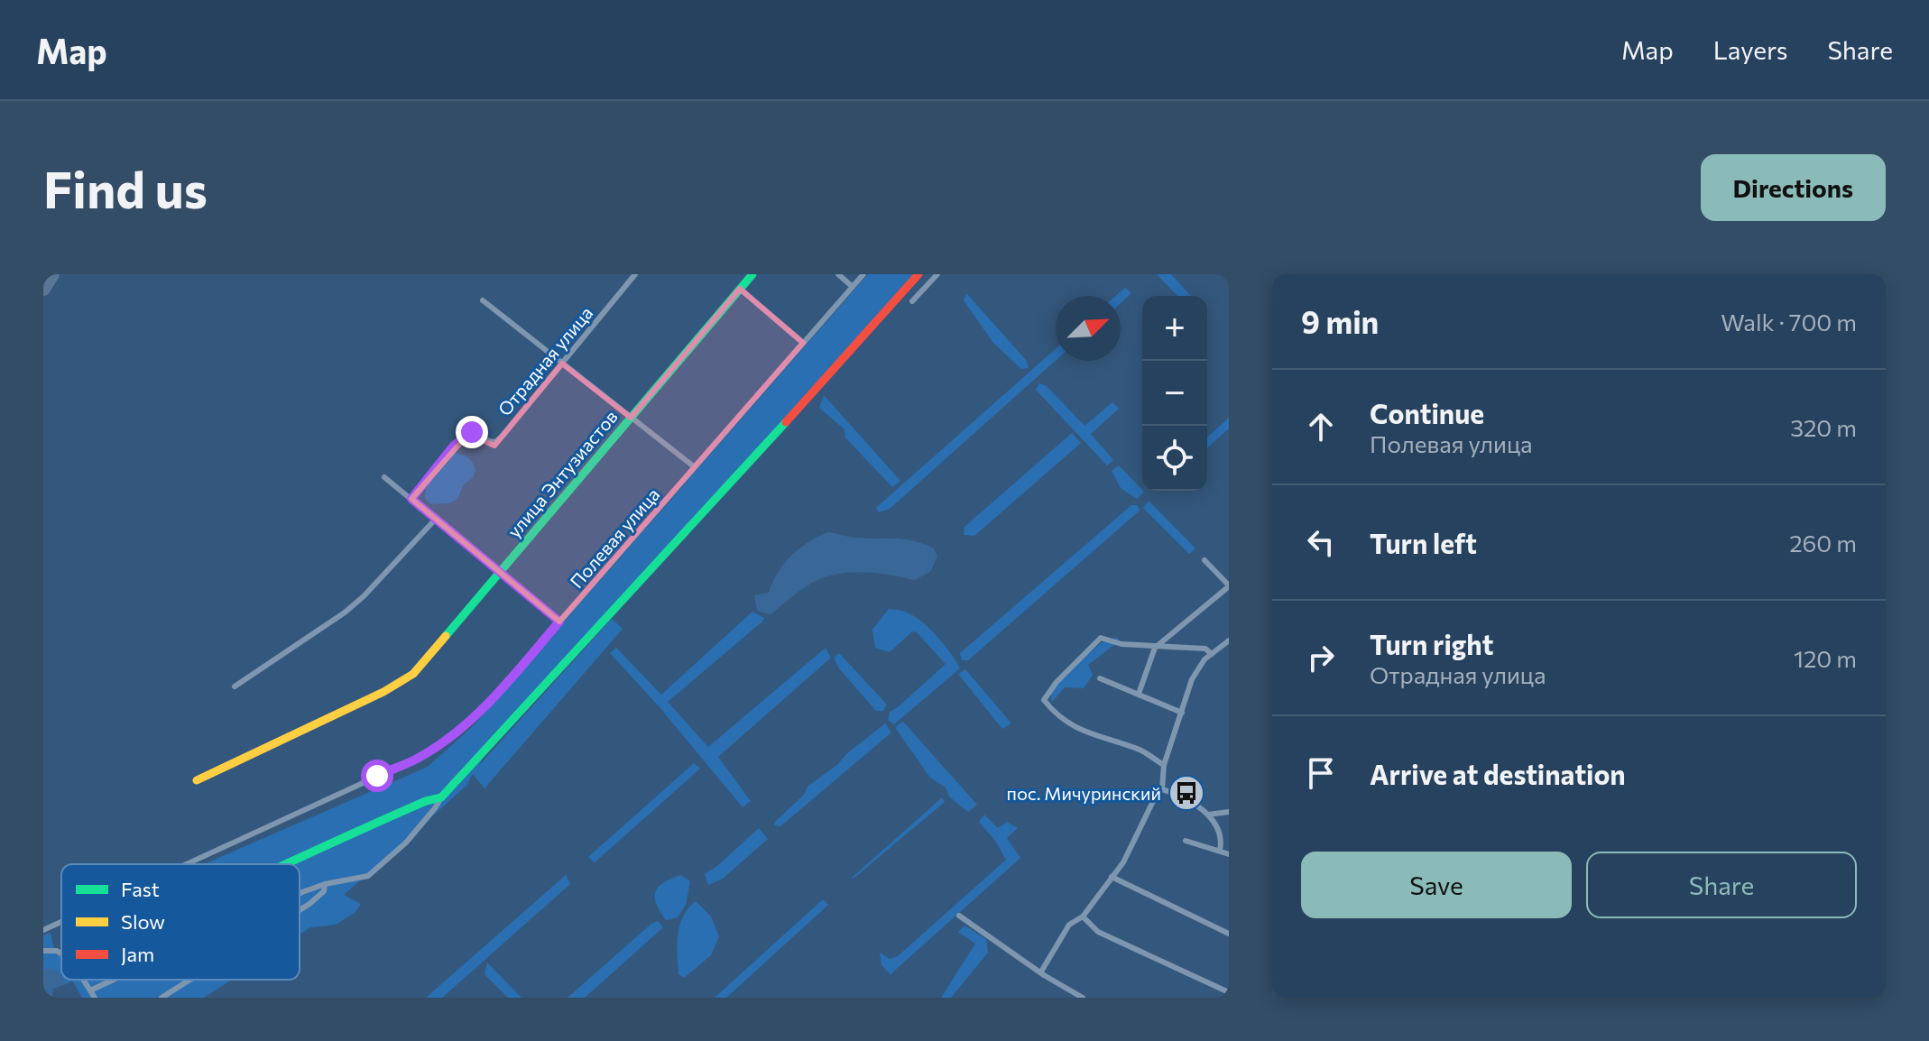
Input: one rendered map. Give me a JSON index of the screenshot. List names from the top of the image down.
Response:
{
  "streets": {
    "street": ["Отрадная улица", "улица Энтузиастов", "Полевая улица"]
  },
  "places": {
    "bus stop": ["пос. Мичуринский"]
  },
  "legend": ["Fast", "Slow", "Jam"],
  "north": "top right",
  "page": {
    "header": "Map",
    "nav": ["Map", "Layers", "Share"],
    "buttons": [
      "Directions",
      ["Save", "Share"]
    ],
    "title": "Find us",
    "heading": ["9 min", "Walk · 700 m"],
    "map_buttons": ["+", "−"],
    "list": [
      ["Continue", "Полевая улица", "320 m"],
      ["Turn left", "260 m"],
      ["Turn right", "Отрадная улица", "120 m"],
      "Arrive at destination"
    ]
  }
}
